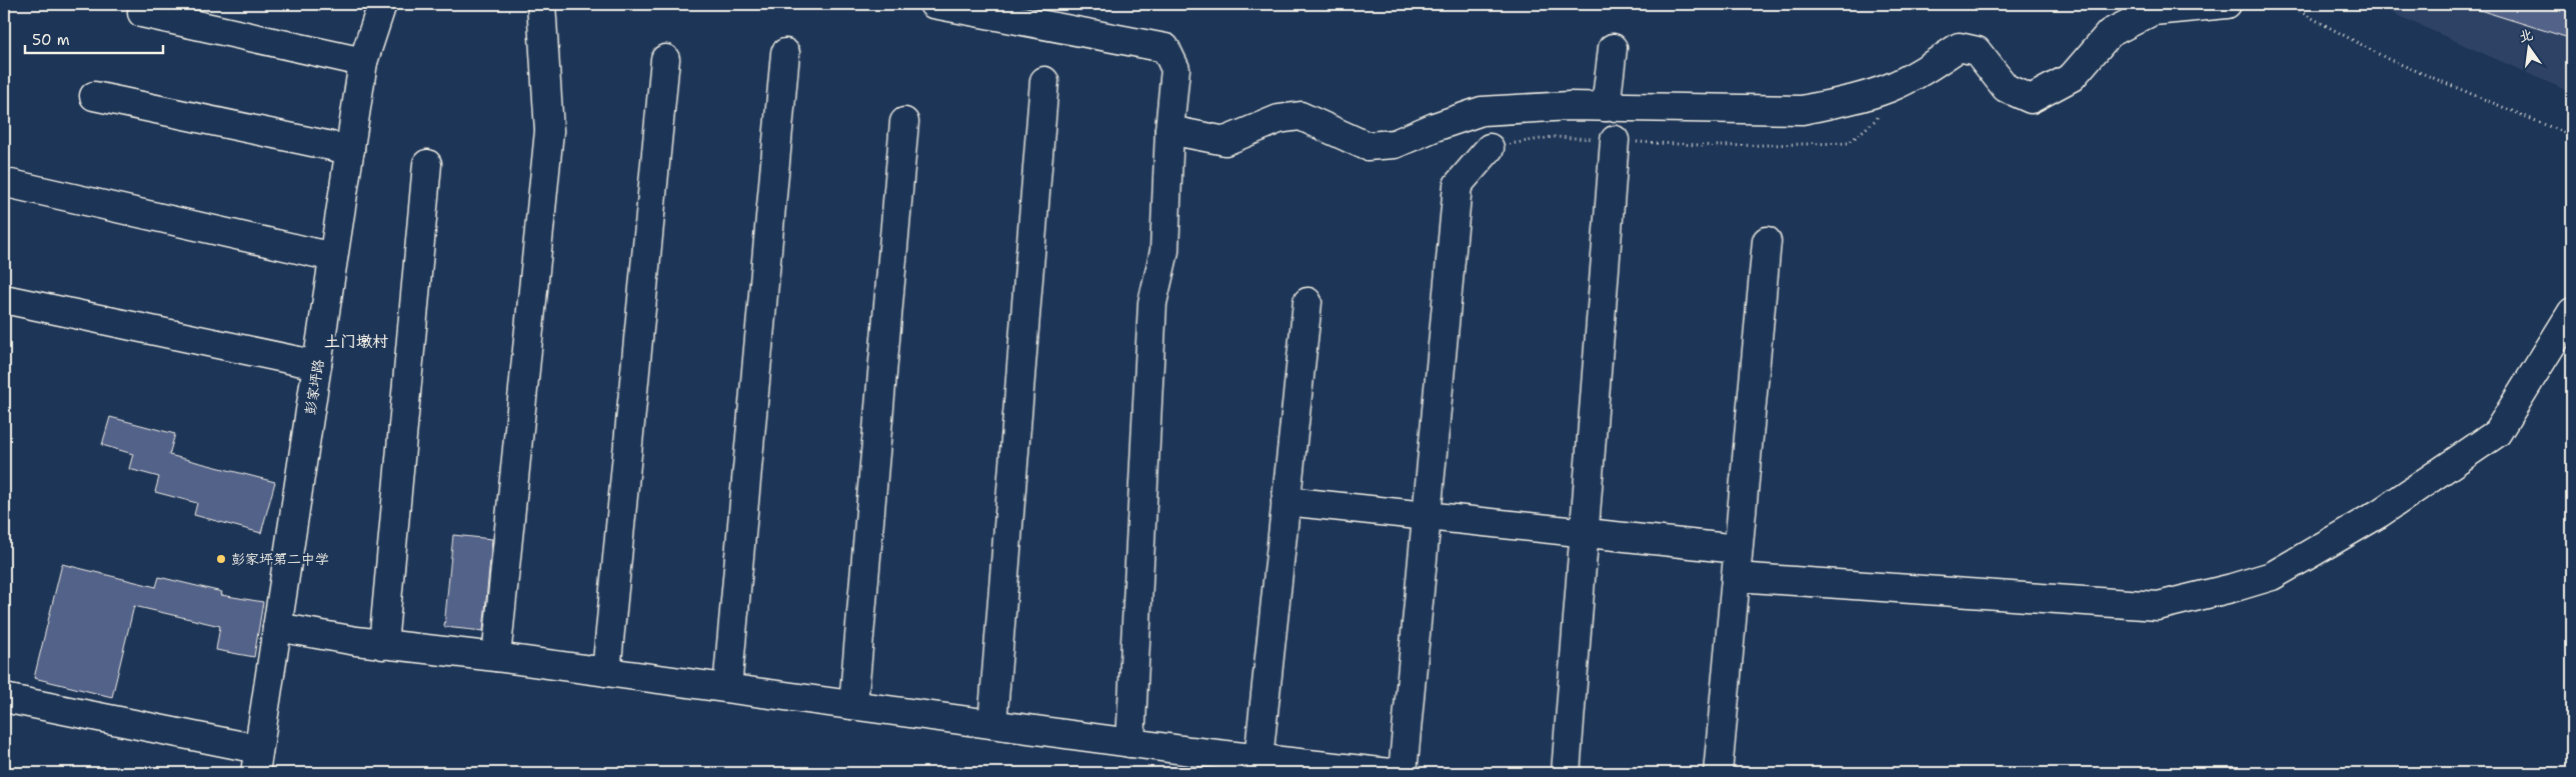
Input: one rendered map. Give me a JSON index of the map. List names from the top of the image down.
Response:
{
  "streets": {
    "street": ["彭家坪路"]
  },
  "districts": ["土门墩村"],
  "places": ["彭家坪第二中学"],
  "scale_bar": "50 m",
  "north": "top"
}
